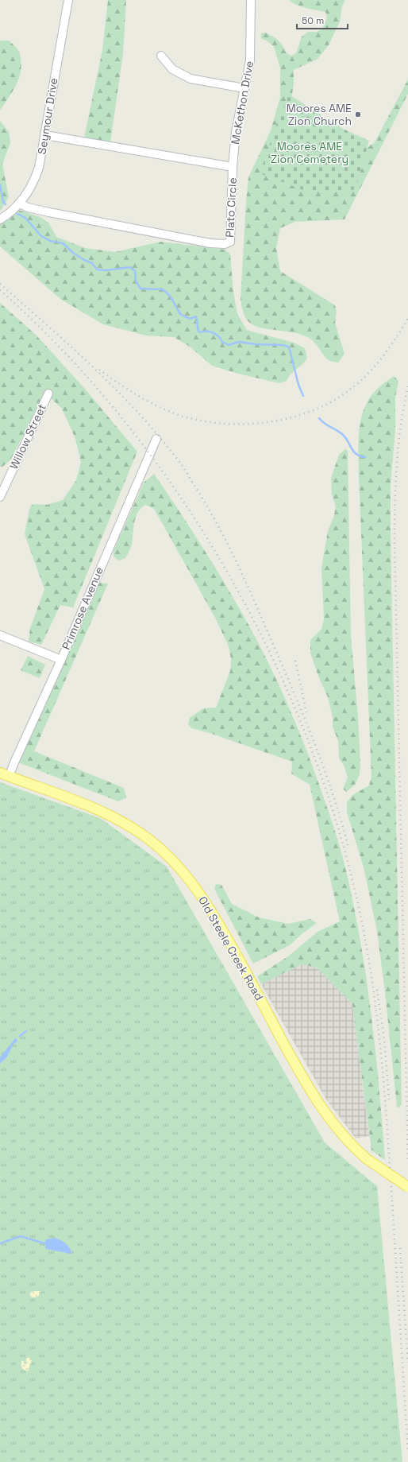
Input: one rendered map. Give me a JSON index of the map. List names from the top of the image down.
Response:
{
  "streets": {
    "main road": ["Old Steele Creek Road"],
    "street": [
      "McKethon Drive",
      "Seymour Drive",
      "Plato Circle",
      "Willow Street",
      "Primrose Avenue"
    ]
  },
  "crossings": [
    ["McKethon Drive", "Plato Circle"],
    ["Seymour Drive", "Plato Circle"],
    ["Primrose Avenue", "Old Steele Creek Road"]
  ],
  "parks": ["Moores AME Zion Cemetery"],
  "places": ["Moores AME Zion Church"],
  "scale_bar": "50 m"
}
